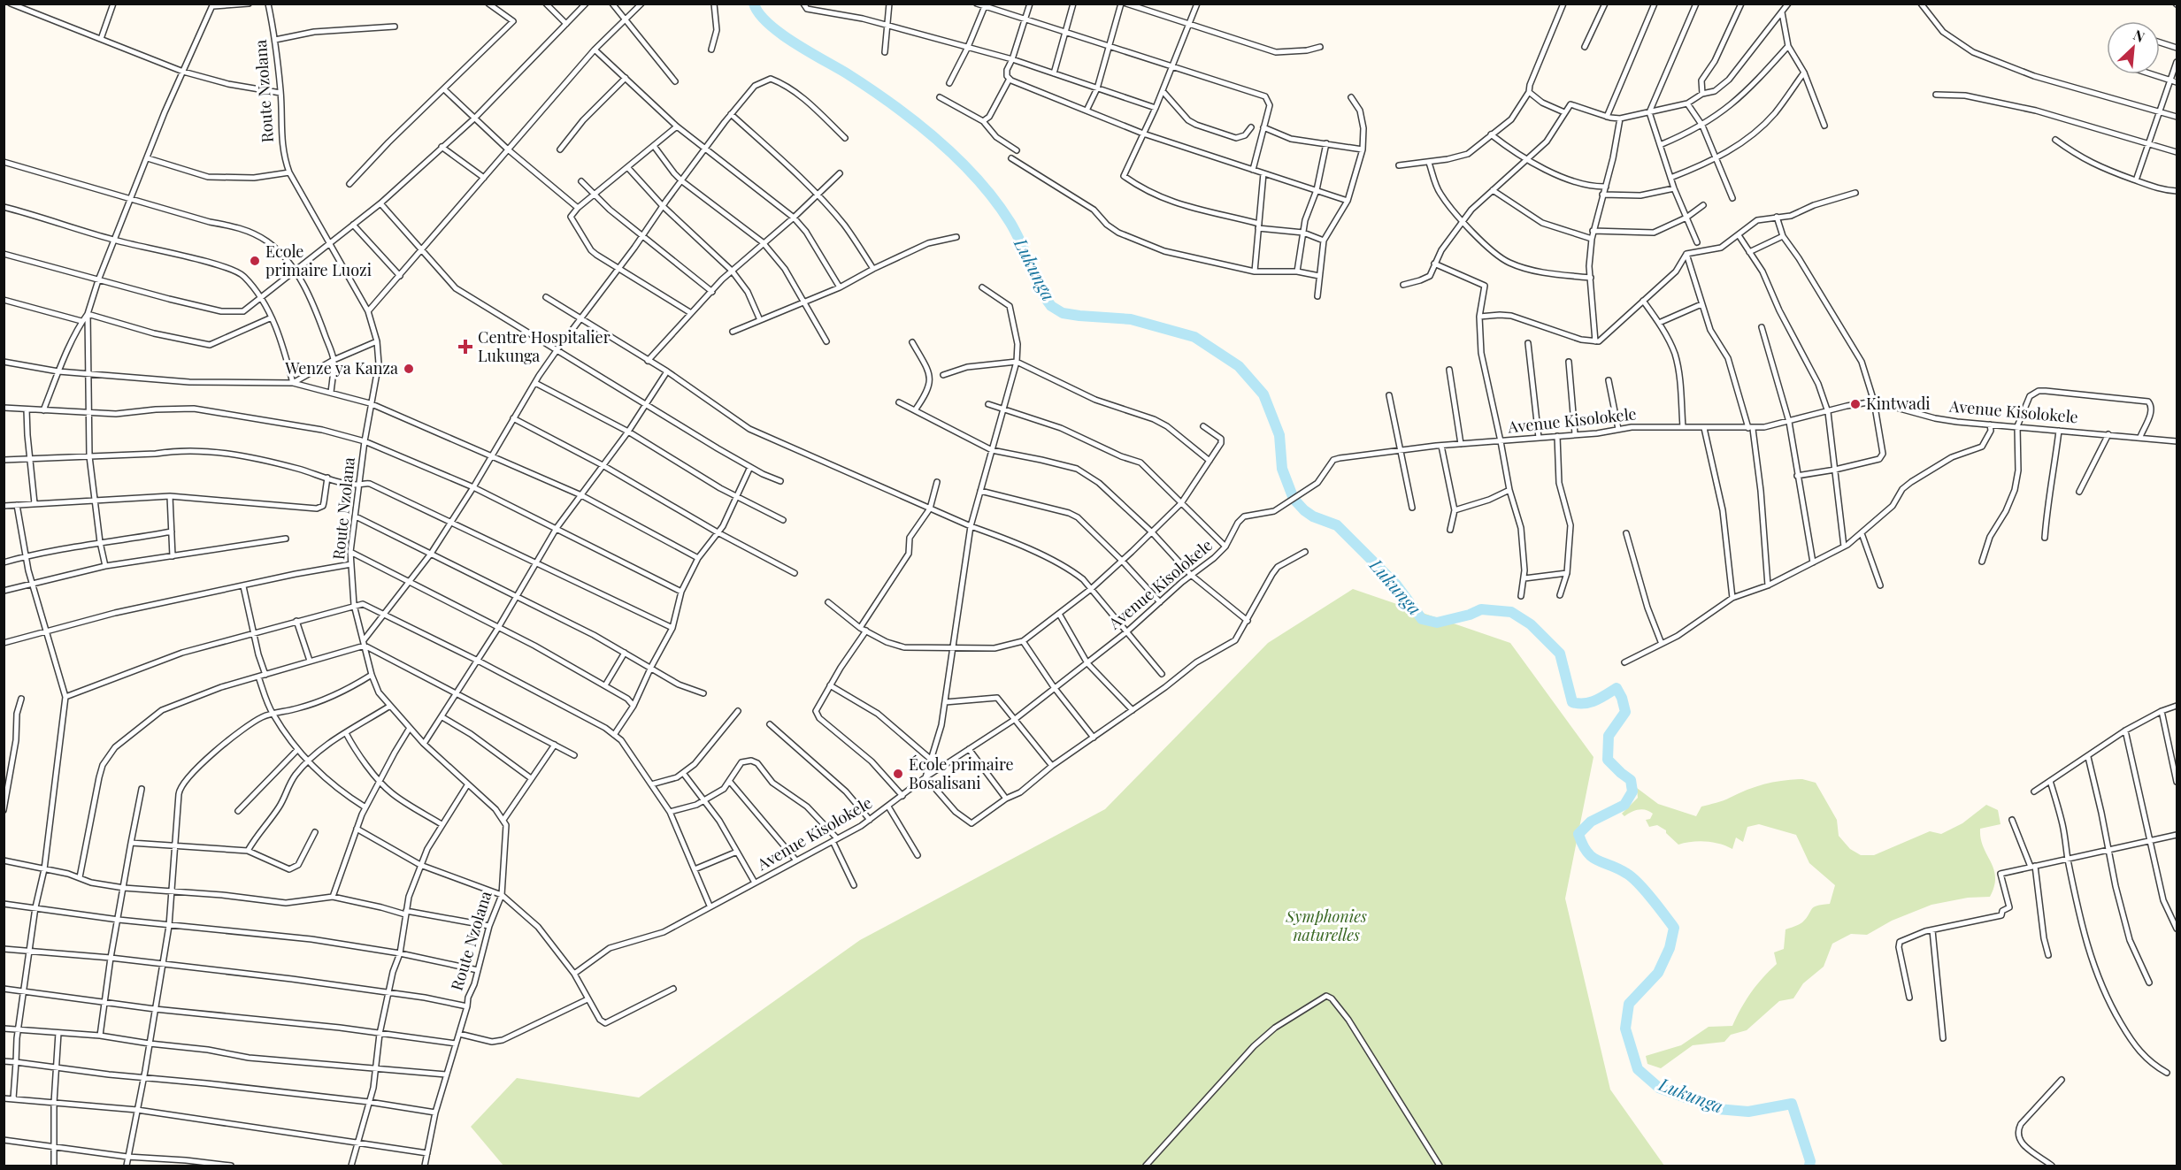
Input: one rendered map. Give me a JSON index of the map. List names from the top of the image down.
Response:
{
  "streets": {
    "street": ["Route Nzolana", "Avenue Kisolokele"]
  },
  "water": ["Lukunga"],
  "parks": ["Symphonies naturelles"],
  "places": {
    "other": [
      "Ecole primaire Luozi",
      "Wenze ya Kanza",
      "Kintwadi",
      "École primaire Bosalisani"
    ],
    "health": ["Centre Hospitalier Lukunga"]
  },
  "north": "top right"
}
